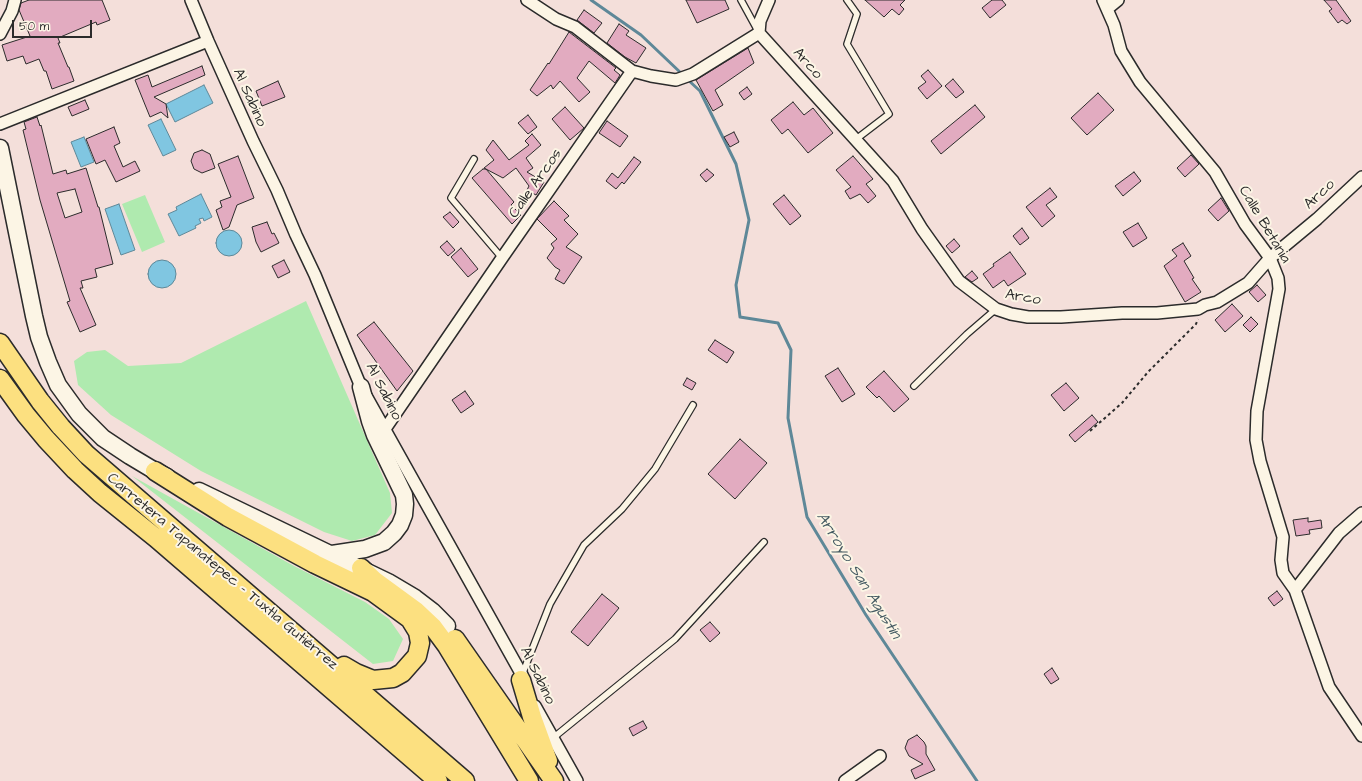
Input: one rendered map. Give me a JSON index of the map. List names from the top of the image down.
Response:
{
  "streets": {
    "highway": ["Carretera Tapanatepec - Tuxtla Gutiérrez"],
    "street": [
      "Arco",
      "Al Sabino",
      "Calle Arcos",
      "Calle Betania"
    ]
  },
  "crossings": [
    ["Arco", "Calle Betania"],
    ["Al Sabino", "Calle Arcos"]
  ],
  "water": ["Arroyo San Agustín"],
  "scale_bar": "50 m"
}
